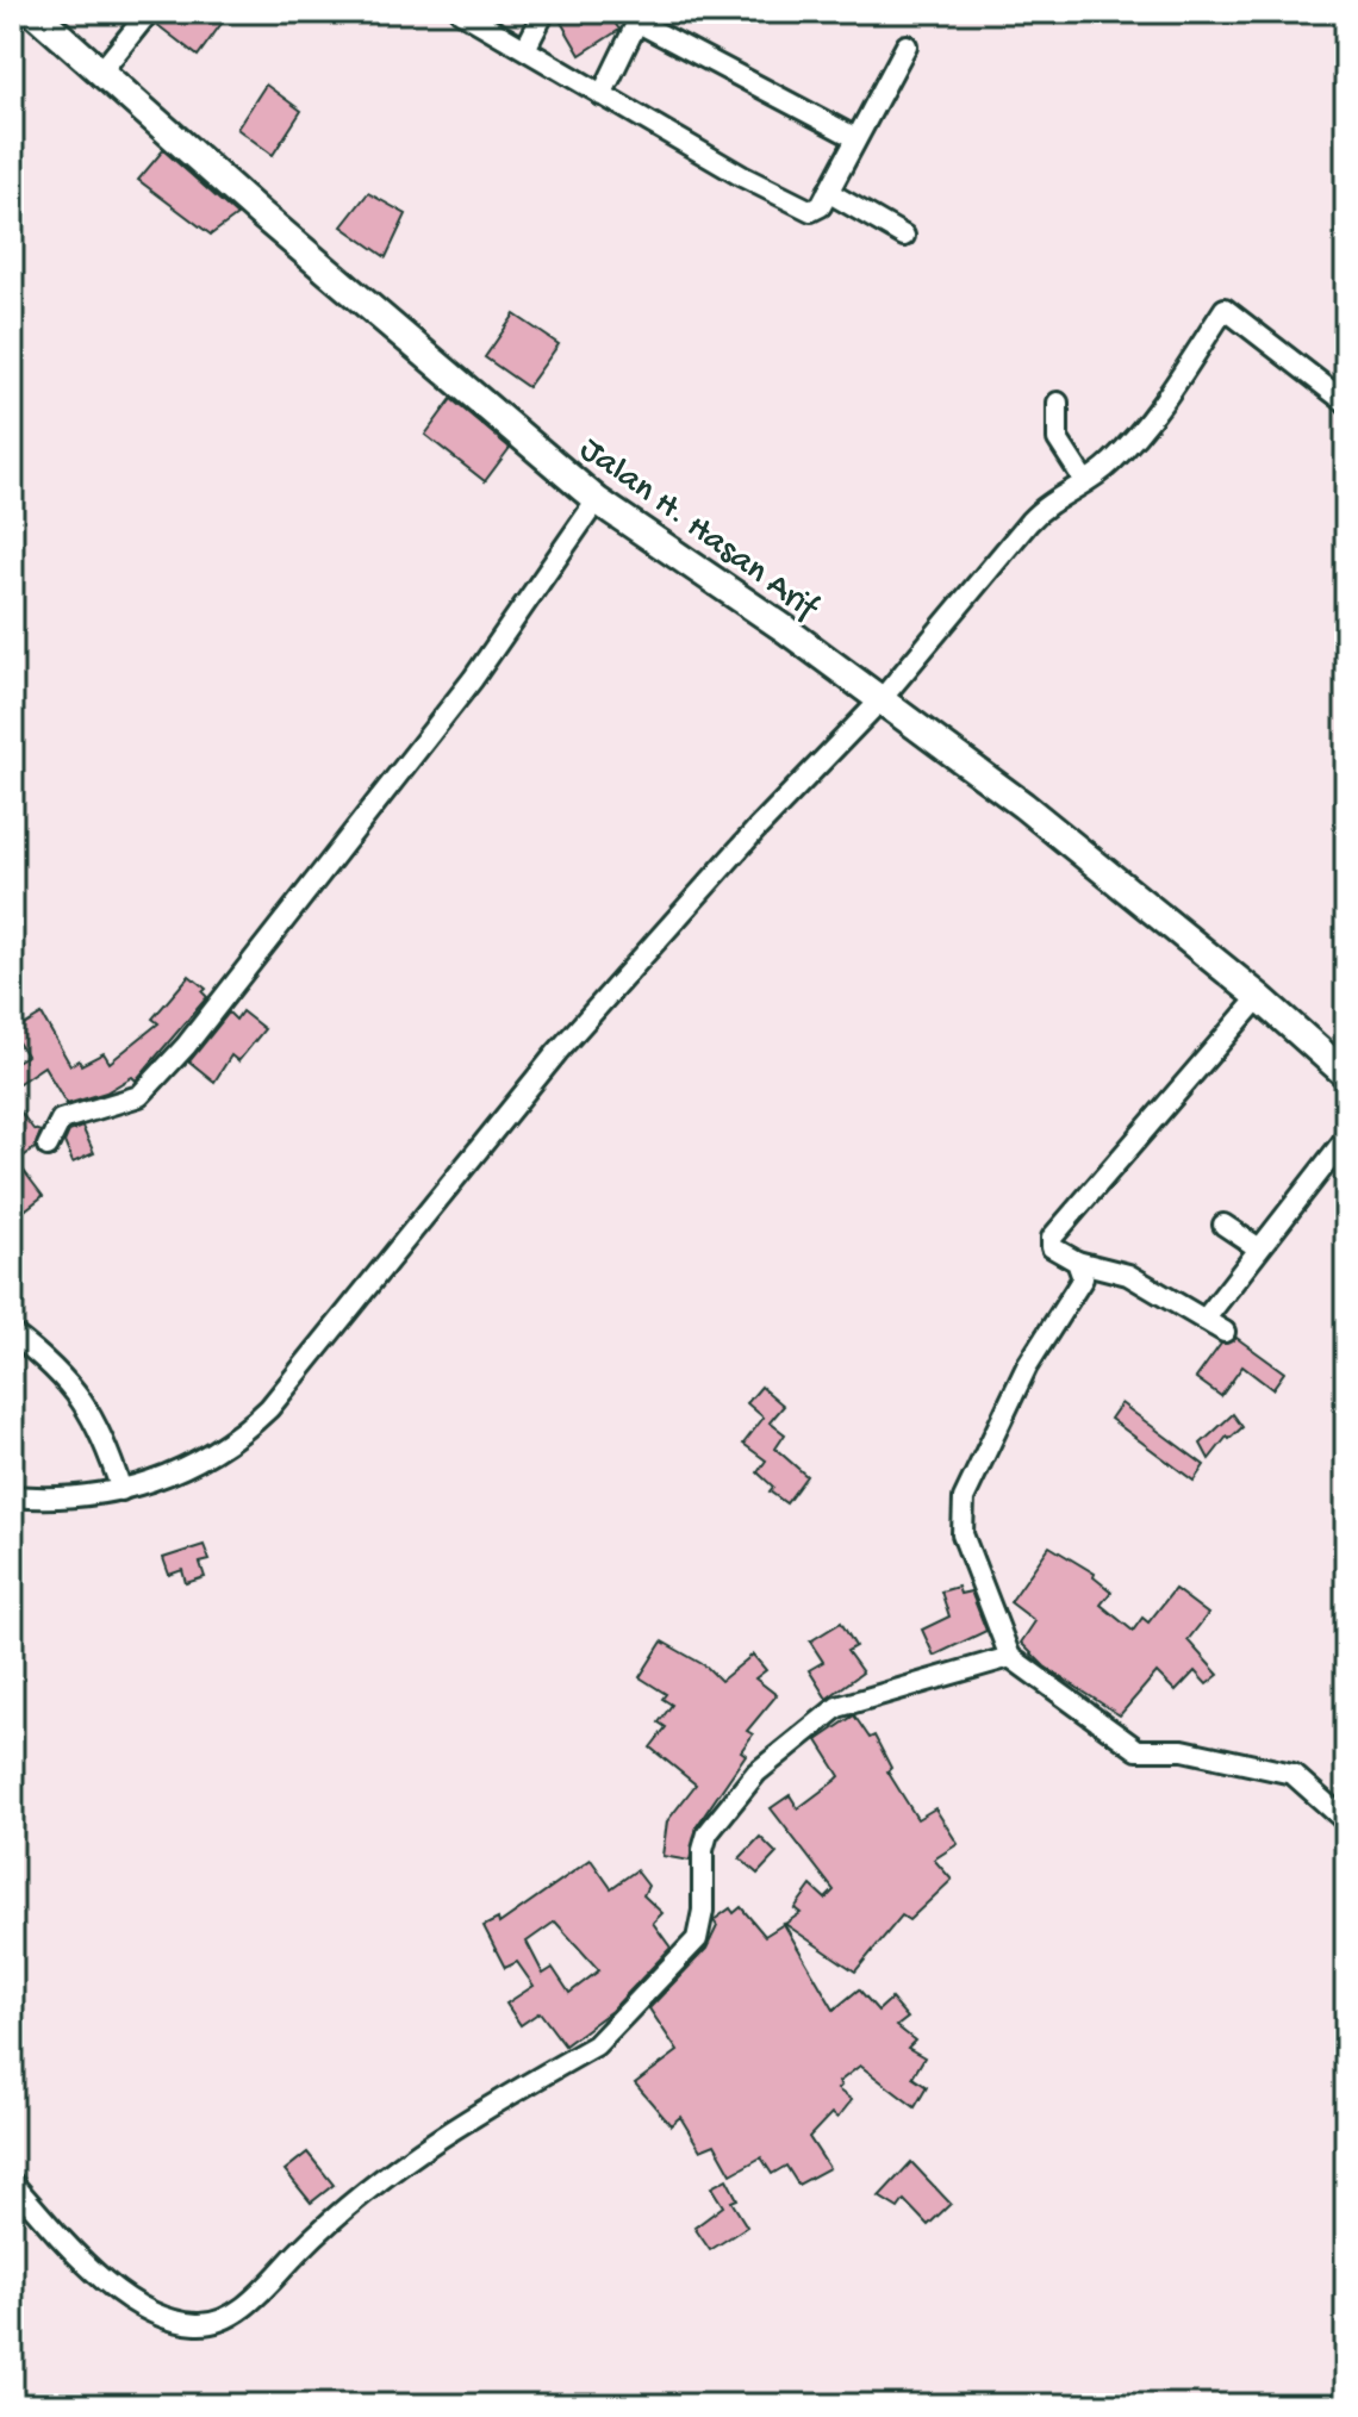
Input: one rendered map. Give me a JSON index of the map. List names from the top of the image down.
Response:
{
  "streets": {
    "main road": ["Jalan H. Hasan Arif"]
  }
}
